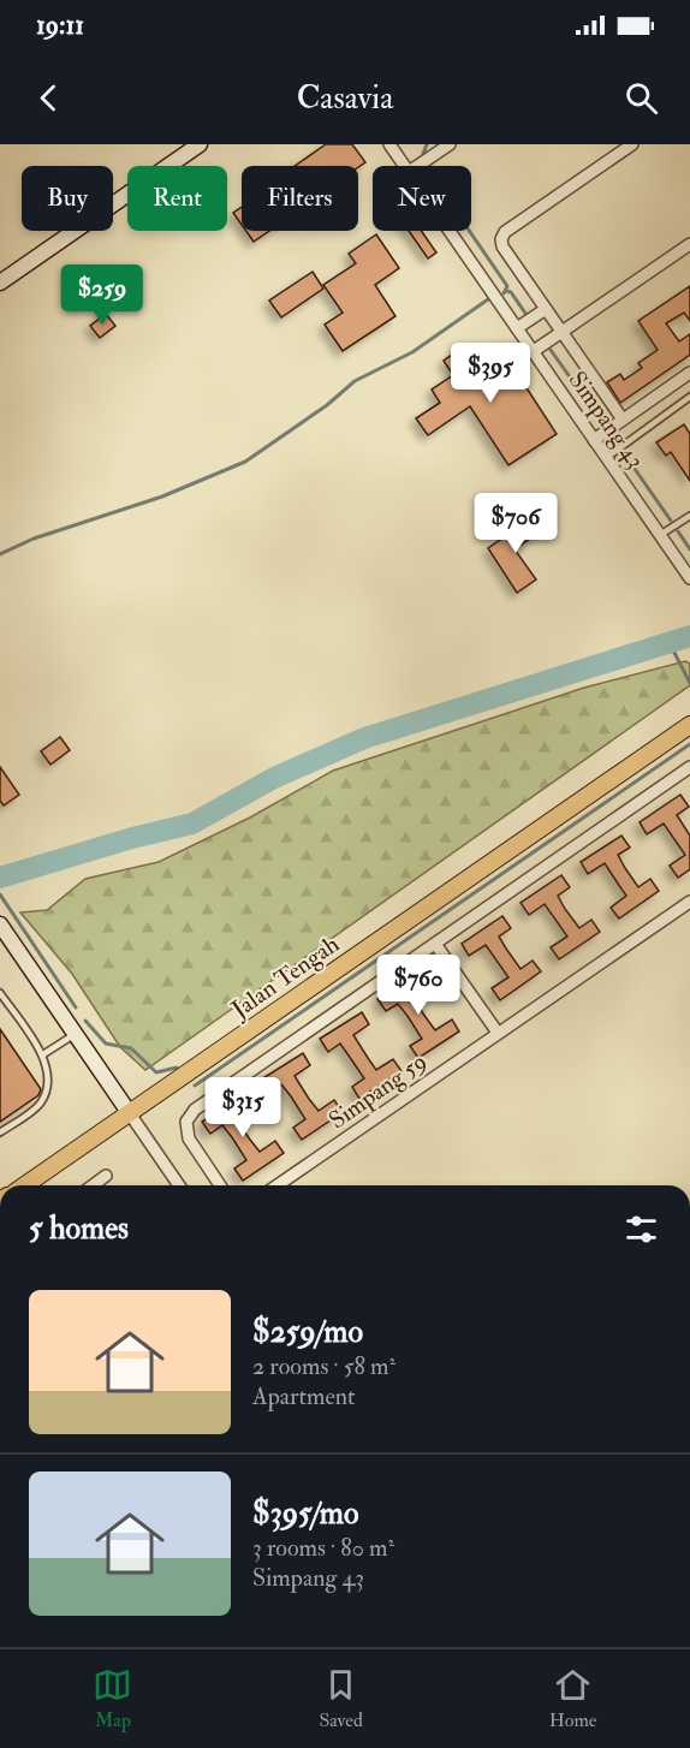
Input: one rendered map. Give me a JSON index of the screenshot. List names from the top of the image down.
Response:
{
  "streets": {
    "main road": ["Jalan Tengah"],
    "street": ["Simpang 43", "Simpang 59"]
  },
  "page": {
    "status": "19:11",
    "header": "Casavia",
    "chip": [
      "Buy",
      "Rent",
      "Filters",
      "New"
    ],
    "price": [
      "$259",
      "$395",
      "$706",
      "$760",
      "$315"
    ],
    "heading": "5 homes",
    "list": [
      {
        "name": "$259/mo",
        "note": "2 rooms · 58 m² · Apartment"
      },
      {
        "name": "$395/mo",
        "note": "3 rooms · 80 m² · Simpang 43"
      }
    ],
    "tabs": ["Map", "Saved", "Home"]
  }
}
